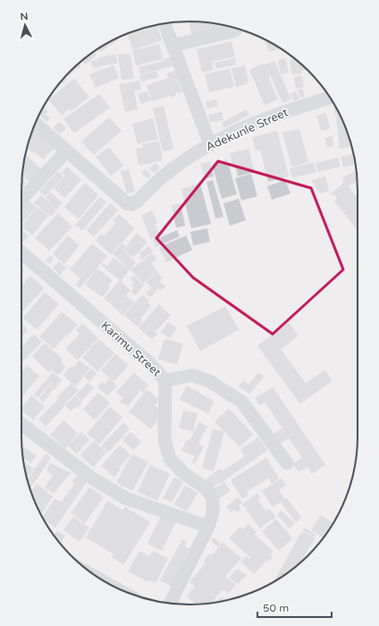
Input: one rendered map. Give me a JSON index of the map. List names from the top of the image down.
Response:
{
  "streets": {
    "street": ["Adekunle Street", "Karimu Street"]
  },
  "scale_bar": "50 m",
  "north": "top"
}
